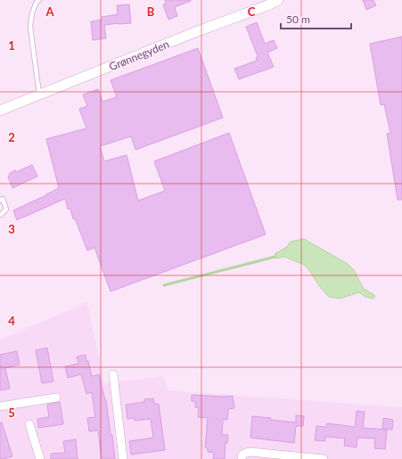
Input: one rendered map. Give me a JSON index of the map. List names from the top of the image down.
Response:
{
  "streets": {
    "street": ["Grønnegyden"]
  },
  "scale_bar": "50 m",
  "grid": {
    "columns": ["A", "B", "C"],
    "rows": [
      "1",
      "2",
      "3",
      "4",
      "5"
    ]
  }
}
